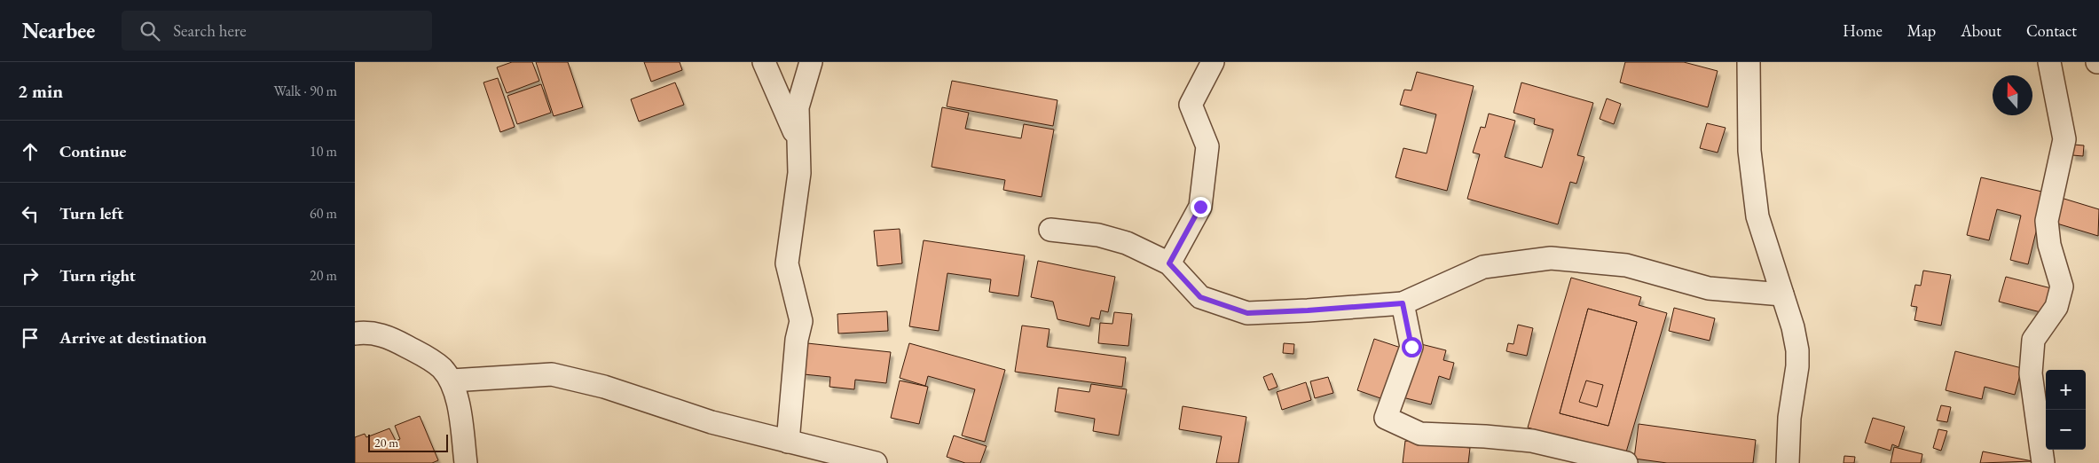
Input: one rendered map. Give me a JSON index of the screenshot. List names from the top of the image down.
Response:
{
  "scale_bar": "20 m",
  "north": "top",
  "page": {
    "header": "Nearbee",
    "search": "Search here",
    "nav": [
      "Home",
      "Map",
      "About",
      "Contact"
    ],
    "heading": ["2 min", "Walk · 90 m"],
    "list": [
      ["Continue", "10 m"],
      ["Turn left", "60 m"],
      ["Turn right", "20 m"],
      "Arrive at destination"
    ],
    "map_buttons": ["+", "−"],
    "scale": "20 m"
  }
}
